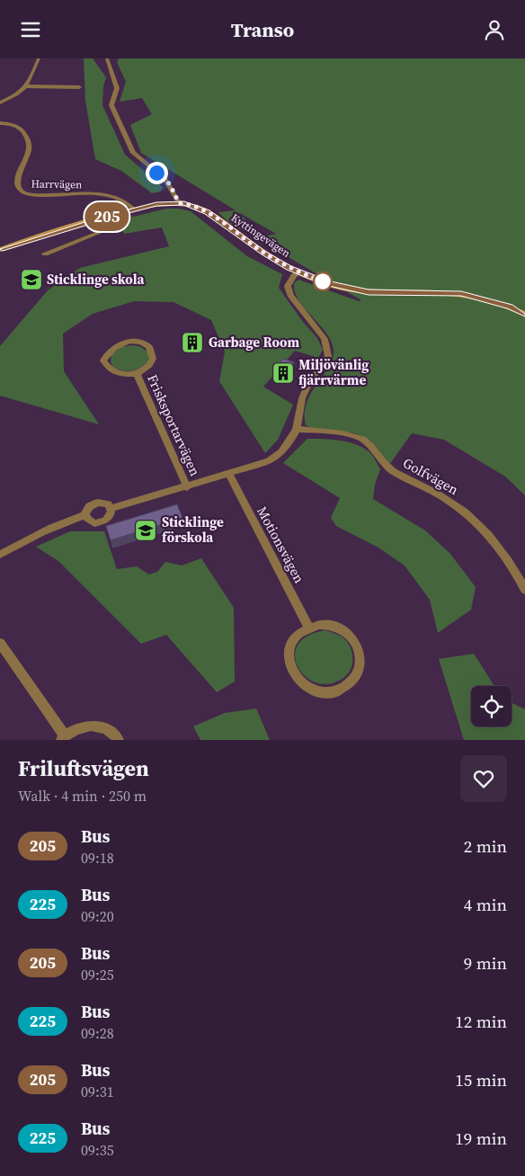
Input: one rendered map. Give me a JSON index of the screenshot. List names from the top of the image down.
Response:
{
  "streets": {
    "street": [
      "Harrvägen",
      "Kyttingevägen",
      "Frisksportarvägen",
      "Golfvägen",
      "Motionsvägen"
    ]
  },
  "crossings": [
    ["Harrvägen", "Kyttingevägen"]
  ],
  "places": {
    "school or university": ["Sticklinge skola", "Sticklinge förskola"],
    "building": ["Garbage Room", "Miljövänlig fjärrvärme"]
  },
  "lines": ["bus line 205"],
  "page": {
    "header": "Transo",
    "on_map": "205",
    "heading": ["Friluftsvägen", "Walk · 4 min · 250 m"],
    "list": [
      {
        "mark": "205",
        "name": "Bus",
        "note": "09:18",
        "value": "2 min"
      },
      {
        "mark": "225",
        "name": "Bus",
        "note": "09:20",
        "value": "4 min"
      },
      {
        "mark": "205",
        "name": "Bus",
        "note": "09:25",
        "value": "9 min"
      },
      {
        "mark": "225",
        "name": "Bus",
        "note": "09:28",
        "value": "12 min"
      },
      {
        "mark": "205",
        "name": "Bus",
        "note": "09:31",
        "value": "15 min"
      },
      {
        "mark": "225",
        "name": "Bus",
        "note": "09:35",
        "value": "19 min"
      }
    ]
  }
}
